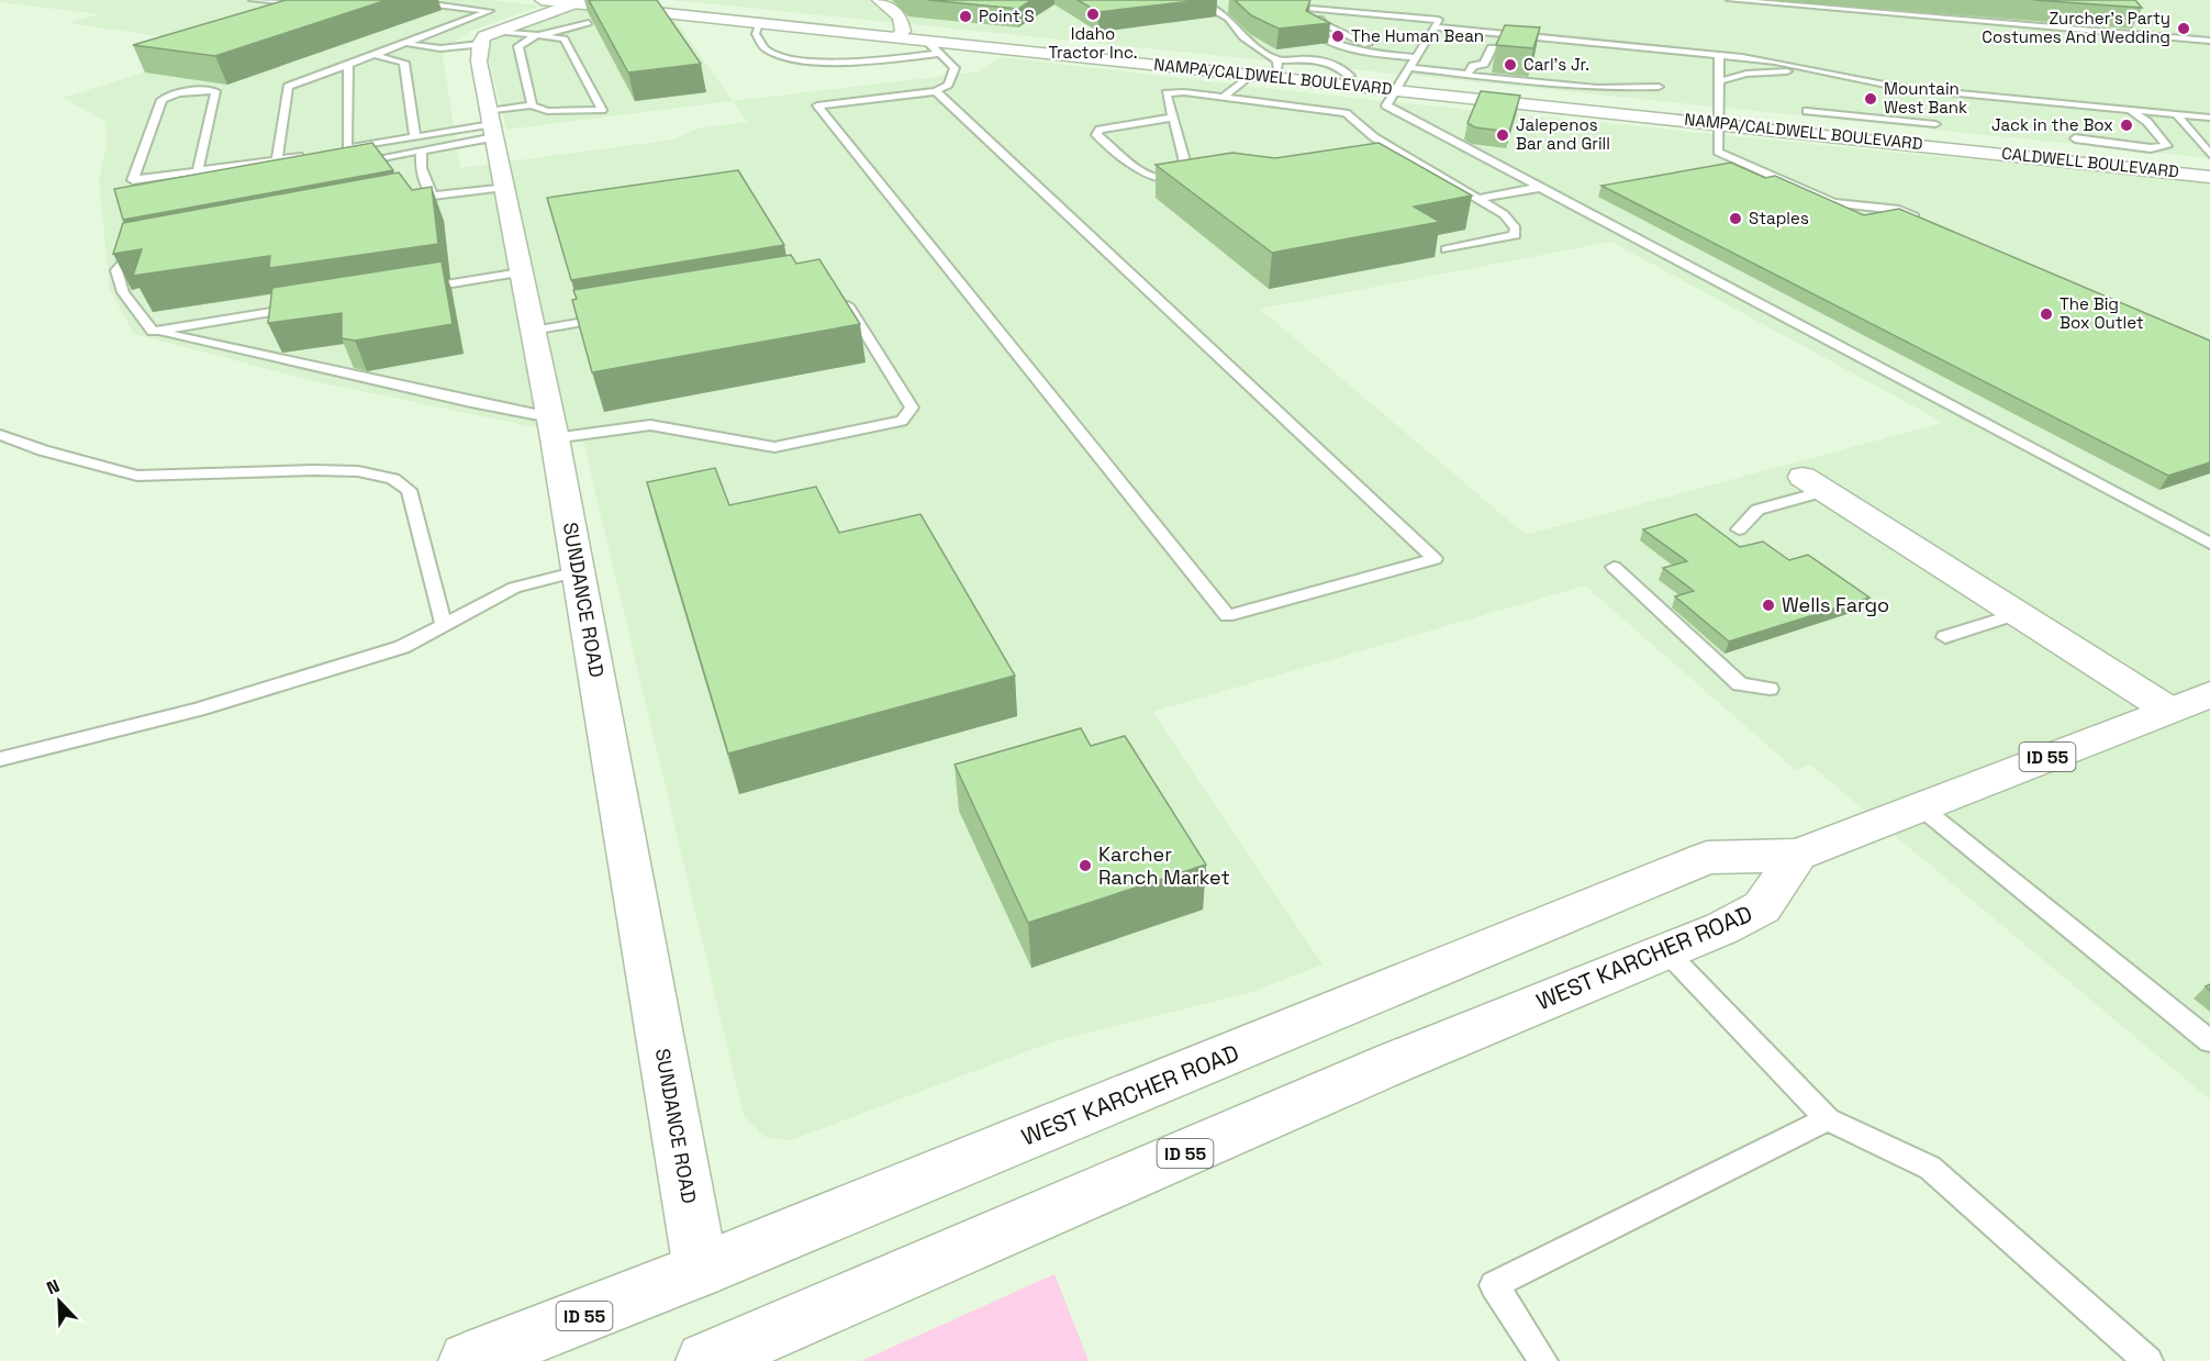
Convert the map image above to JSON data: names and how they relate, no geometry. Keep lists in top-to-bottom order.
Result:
{
  "streets": {
    "main road": [
      "NAMPA/CALDWELL BOULEVARD",
      "CALDWELL BOULEVARD",
      "SUNDANCE ROAD",
      "ID 55",
      "WEST KARCHER ROAD"
    ]
  },
  "crossings": [
    ["NAMPA/CALDWELL BOULEVARD", "CALDWELL BOULEVARD"],
    ["SUNDANCE ROAD", "WEST KARCHER ROAD"]
  ],
  "places": [
    "Idaho Tractor Inc.",
    "Point S",
    "Zurcher's Party Costumes And Wedding",
    "The Human Bean",
    "Carl's Jr.",
    "Mountain West Bank",
    "Jack in the Box",
    "Jalepenos Bar and Grill",
    "Staples",
    "The Big Box Outlet",
    "Wells Fargo",
    "Karcher Ranch Market"
  ],
  "north": "top left"
}
